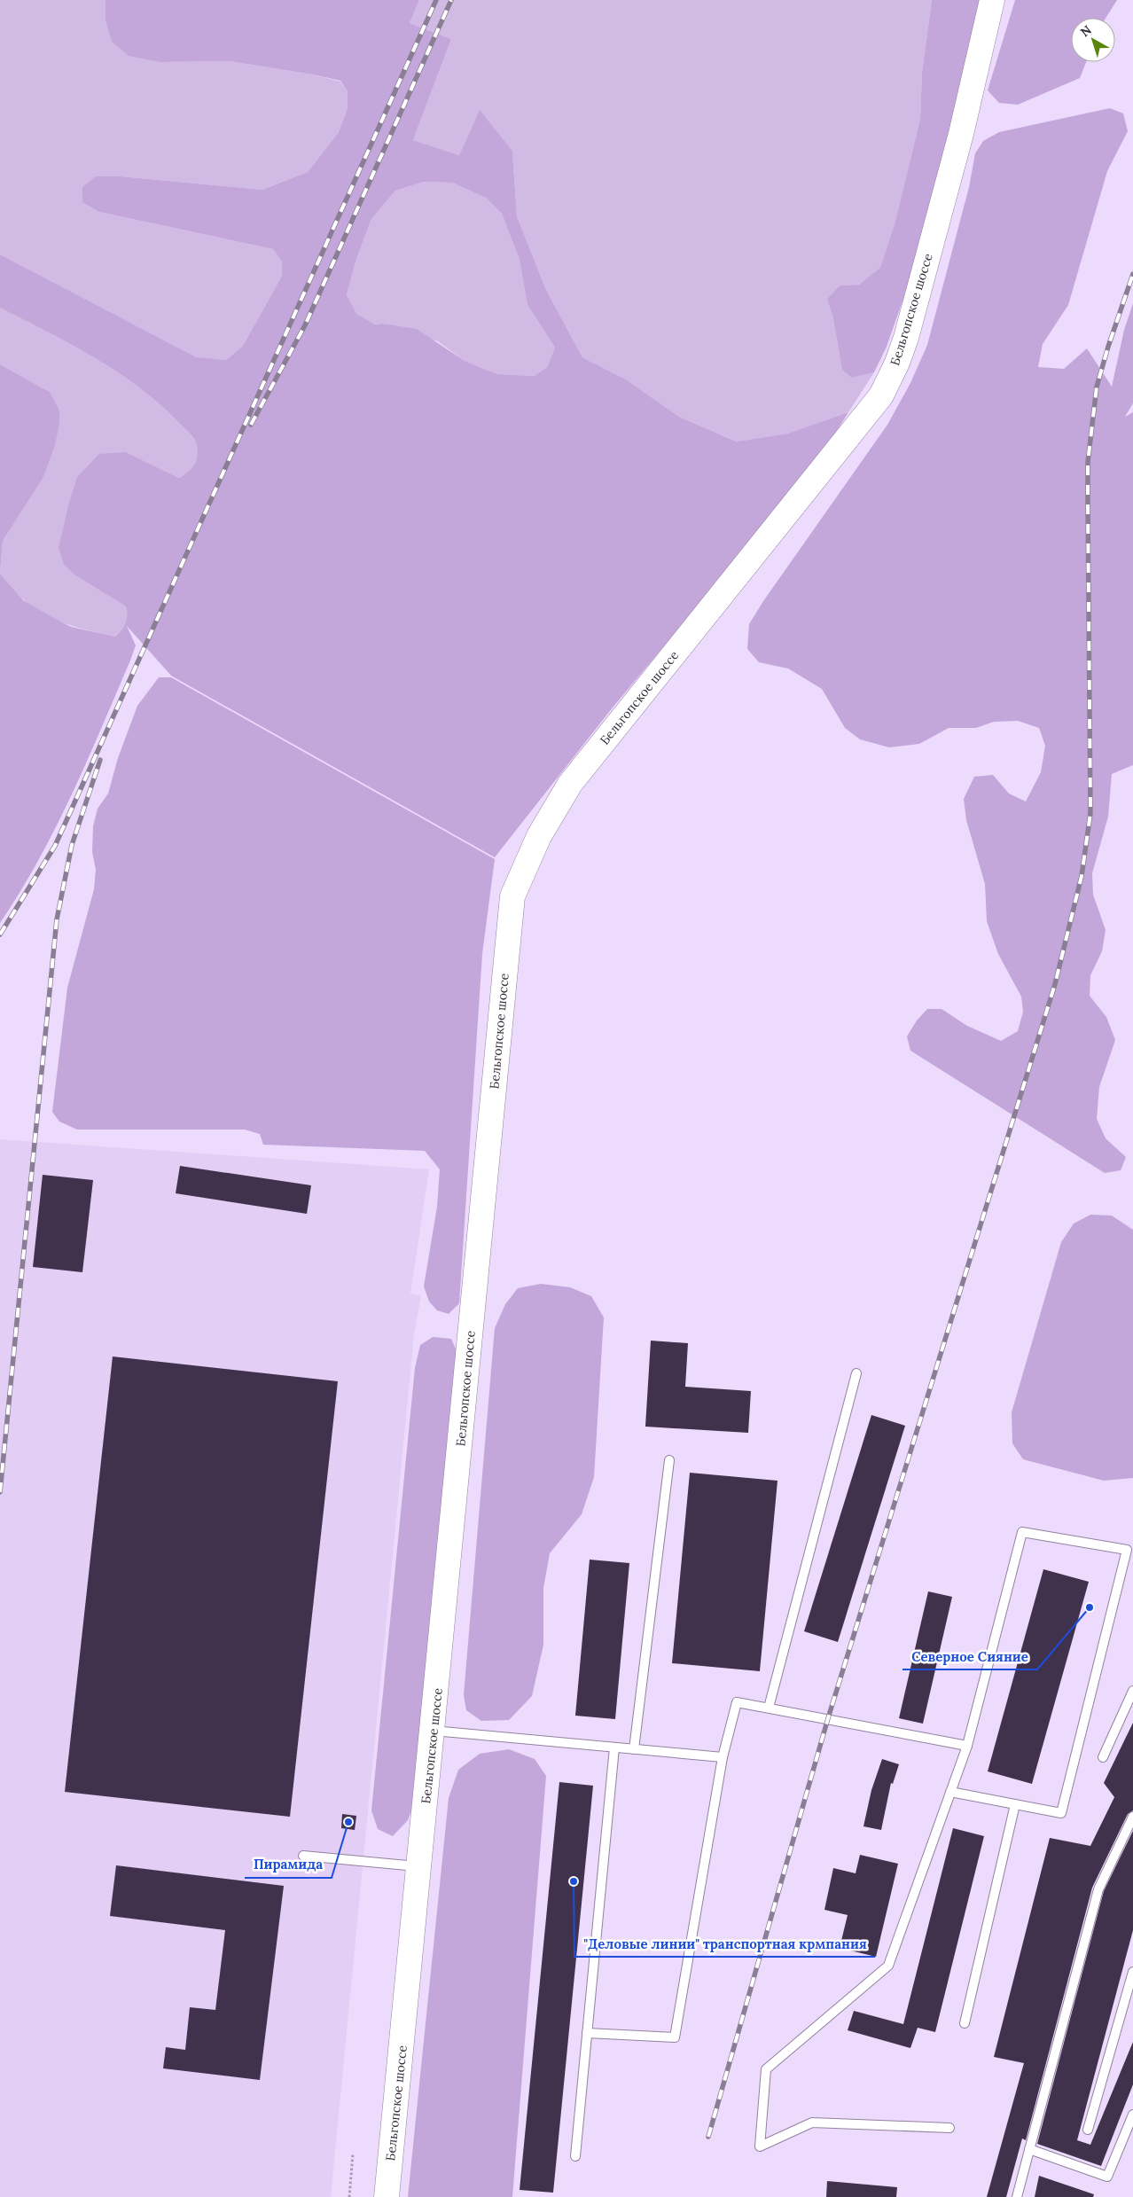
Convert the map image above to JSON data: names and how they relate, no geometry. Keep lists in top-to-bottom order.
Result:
{
  "streets": {
    "street": ["Бельгопское шоссе"]
  },
  "places": ["Северное Сияние", "Пирамида", "\"Деловые линии\" транспортная крмпания"],
  "north": "top left"
}
